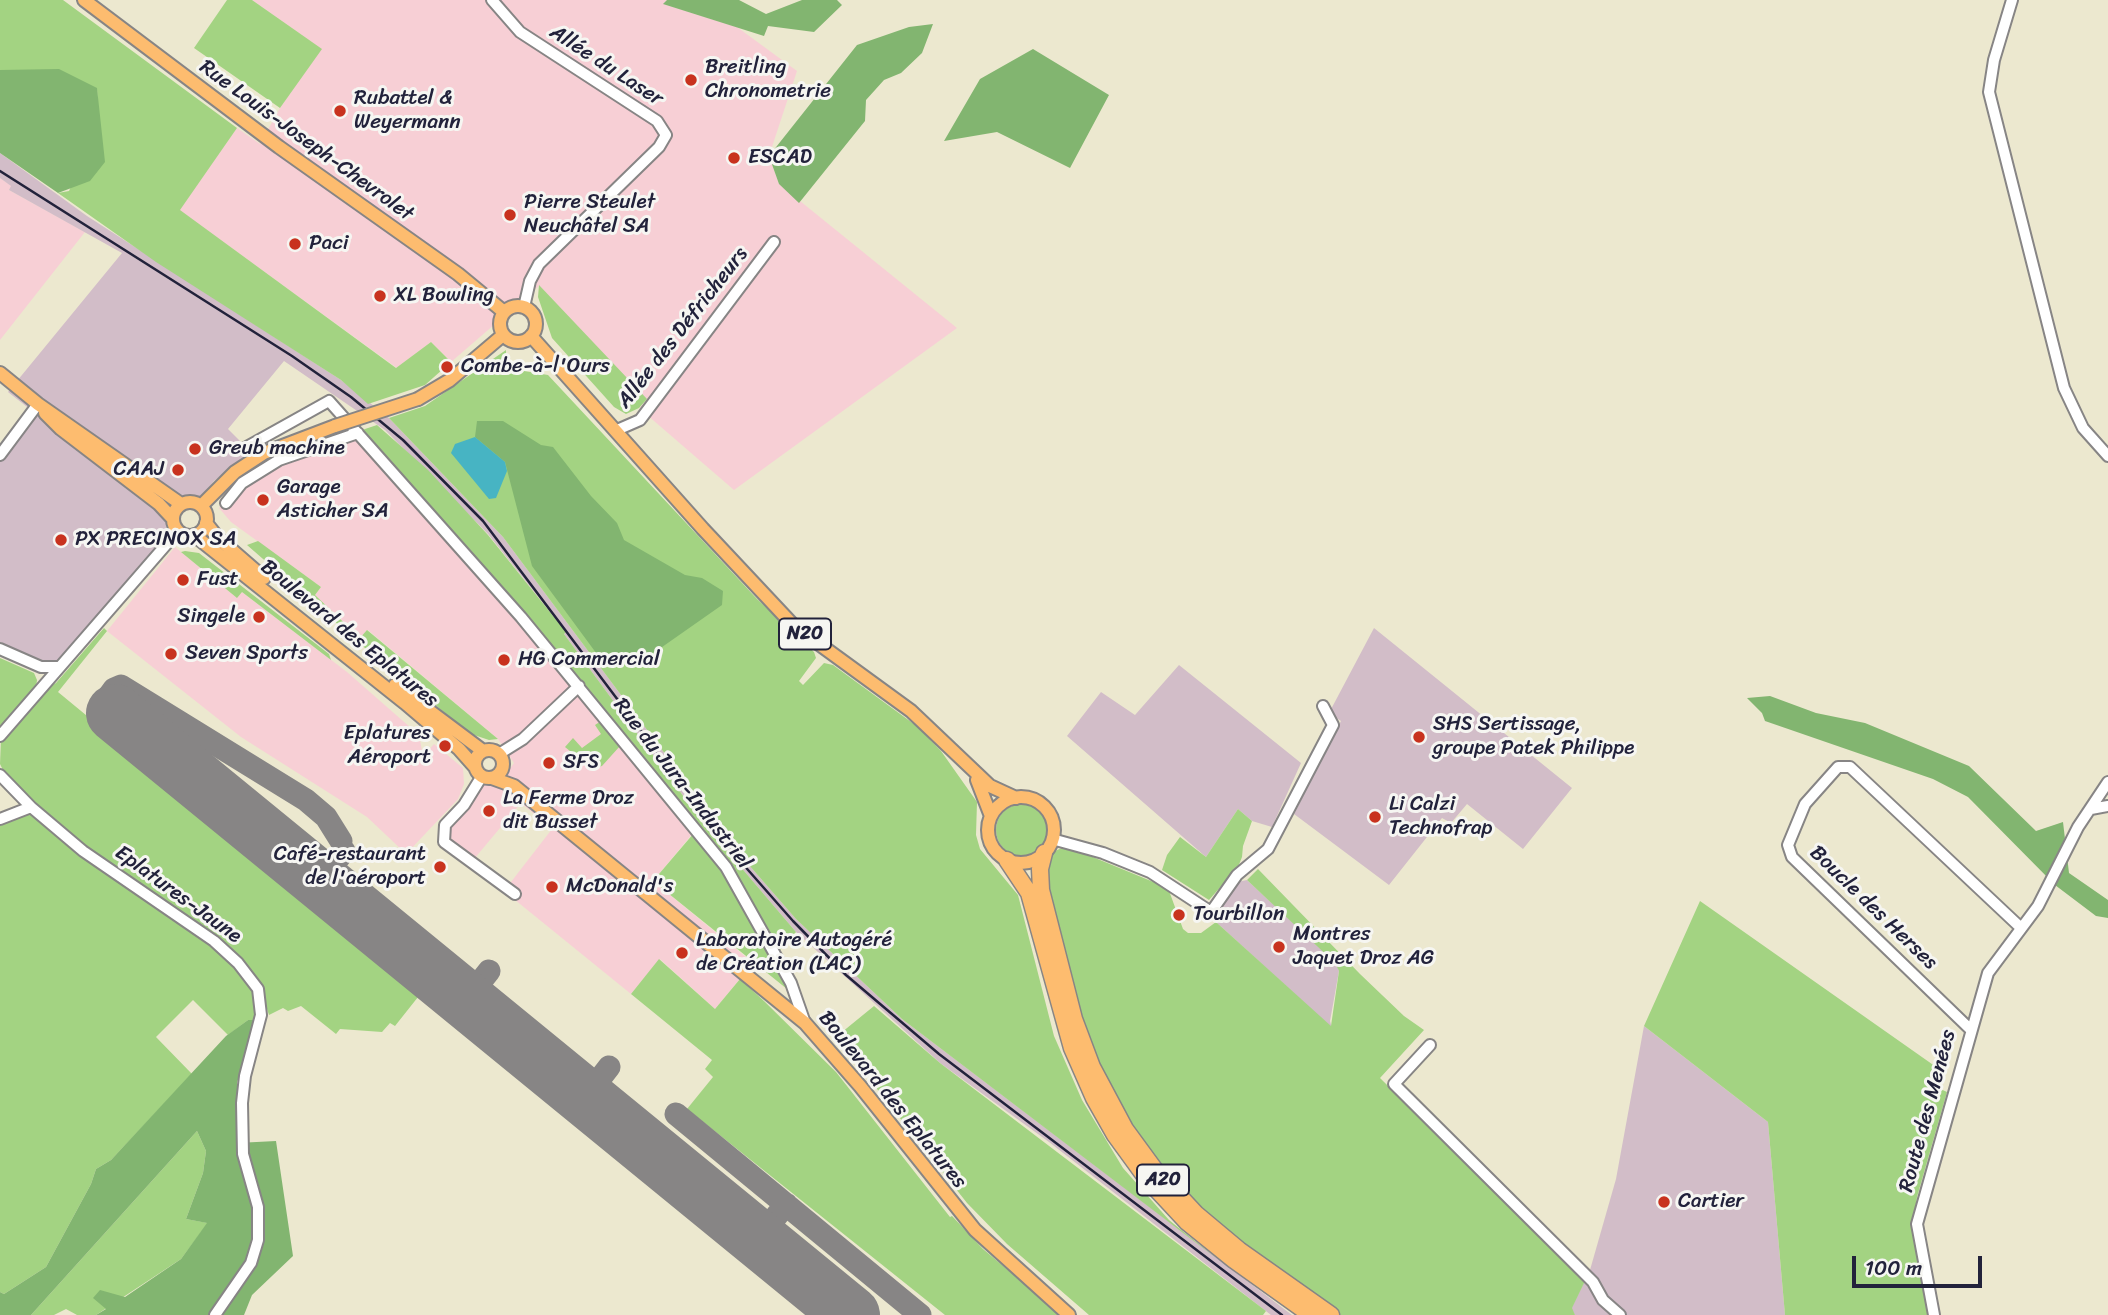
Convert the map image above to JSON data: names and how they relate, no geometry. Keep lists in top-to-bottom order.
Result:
{
  "streets": {
    "highway": ["A20"],
    "main road": ["Rue Louis-Joseph-Chevrolet", "Boulevard des Eplatures", "N20"],
    "street": [
      "Allée du Laser",
      "Allée des Défricheurs",
      "Rue du Jura-Industriel",
      "Eplatures-Jaune",
      "Boucle des Herses",
      "Route des Menées"
    ]
  },
  "crossings": [
    ["Allée du Laser", "Rue Louis-Joseph-Chevrolet"],
    ["Allée du Laser", "N20"],
    ["Rue Louis-Joseph-Chevrolet", "N20"],
    ["Allée des Défricheurs", "N20"],
    ["Boulevard des Eplatures", "Rue du Jura-Industriel"],
    ["N20", "A20"],
    ["Boucle des Herses", "Route des Menées"]
  ],
  "places": [
    "Breitling Chronometrie",
    "Rubattel & Weyermann",
    "ESCAD",
    "Pierre Steulet Neuchâtel SA",
    "Paci",
    "XL Bowling",
    "Combe-à-l'Ours",
    "Greub machine",
    "CAAJ",
    "Garage Asticher SA",
    "PX PRECINOX SA",
    "Fust",
    "Singele",
    "Seven Sports",
    "HG Commercial",
    "SHS Sertissage, groupe Patek Philippe",
    "Eplatures Aéroport",
    "SFS",
    "La Ferme Droz dit Busset",
    "Li Calzi Technofrap",
    "Café-restaurant de l'aéroport",
    "McDonald's",
    "Tourbillon",
    "Montres Jaquet Droz AG",
    "Laboratoire Autogéré de Création (LAC)",
    "Cartier"
  ],
  "scale_bar": "100 m"
}
